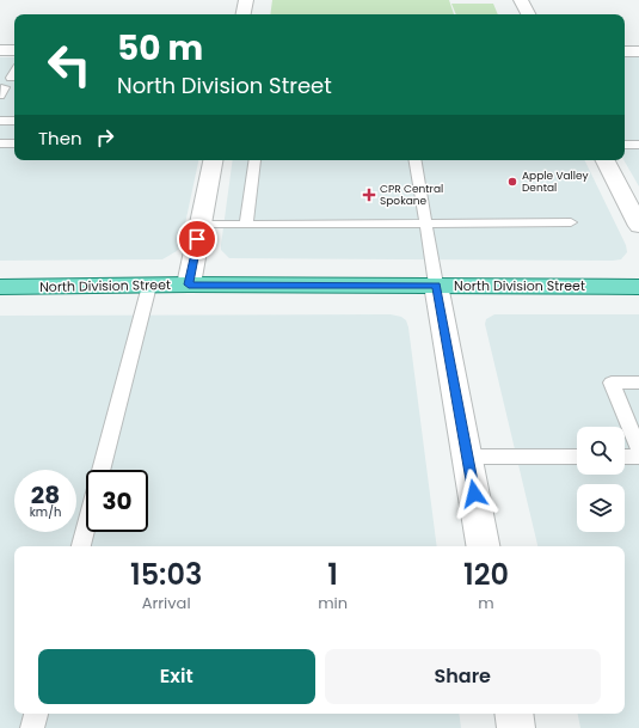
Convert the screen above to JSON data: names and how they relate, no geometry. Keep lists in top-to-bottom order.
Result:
{
  "streets": {
    "main road": ["North Division Street"]
  },
  "places": {
    "other": ["Apple Valley Dental"],
    "health": ["CPR Central Spokane"]
  },
  "page": {
    "turn": ["50 m", "North Division Street"],
    "then": "Then",
    "speed": "28 km/h",
    "limit": "30",
    "eta": [
      "15:03",
      "Arrival",
      "1",
      "min",
      "120",
      "m"
    ],
    "buttons": ["Exit", "Share"]
  }
}
